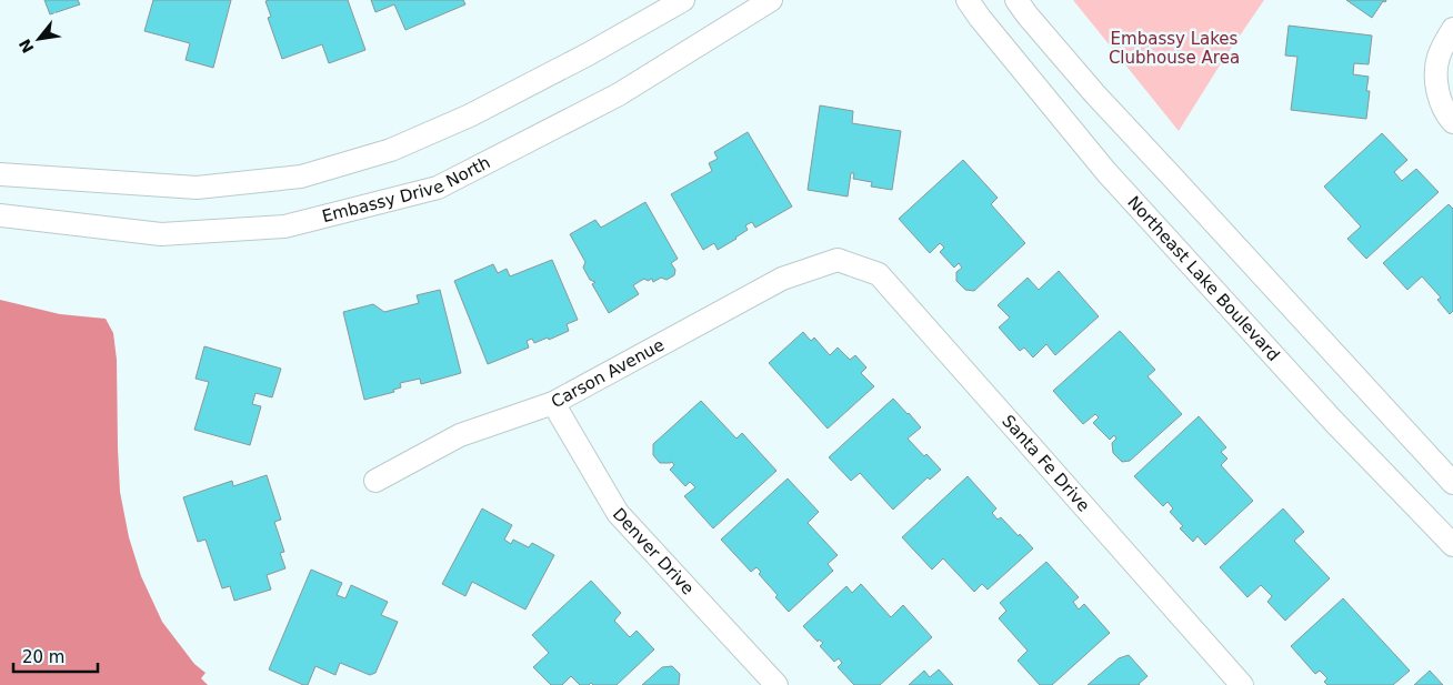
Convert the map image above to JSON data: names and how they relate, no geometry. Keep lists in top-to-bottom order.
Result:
{
  "streets": {
    "street": [
      "Embassy Drive North",
      "Northeast Lake Boulevard",
      "Carson Avenue",
      "Santa Fe Drive",
      "Denver Drive"
    ]
  },
  "crossings": [
    ["Carson Avenue", "Santa Fe Drive"],
    ["Carson Avenue", "Denver Drive"]
  ],
  "parks": ["Embassy Lakes Clubhouse Area"],
  "scale_bar": "20 m",
  "north": "bottom left"
}
